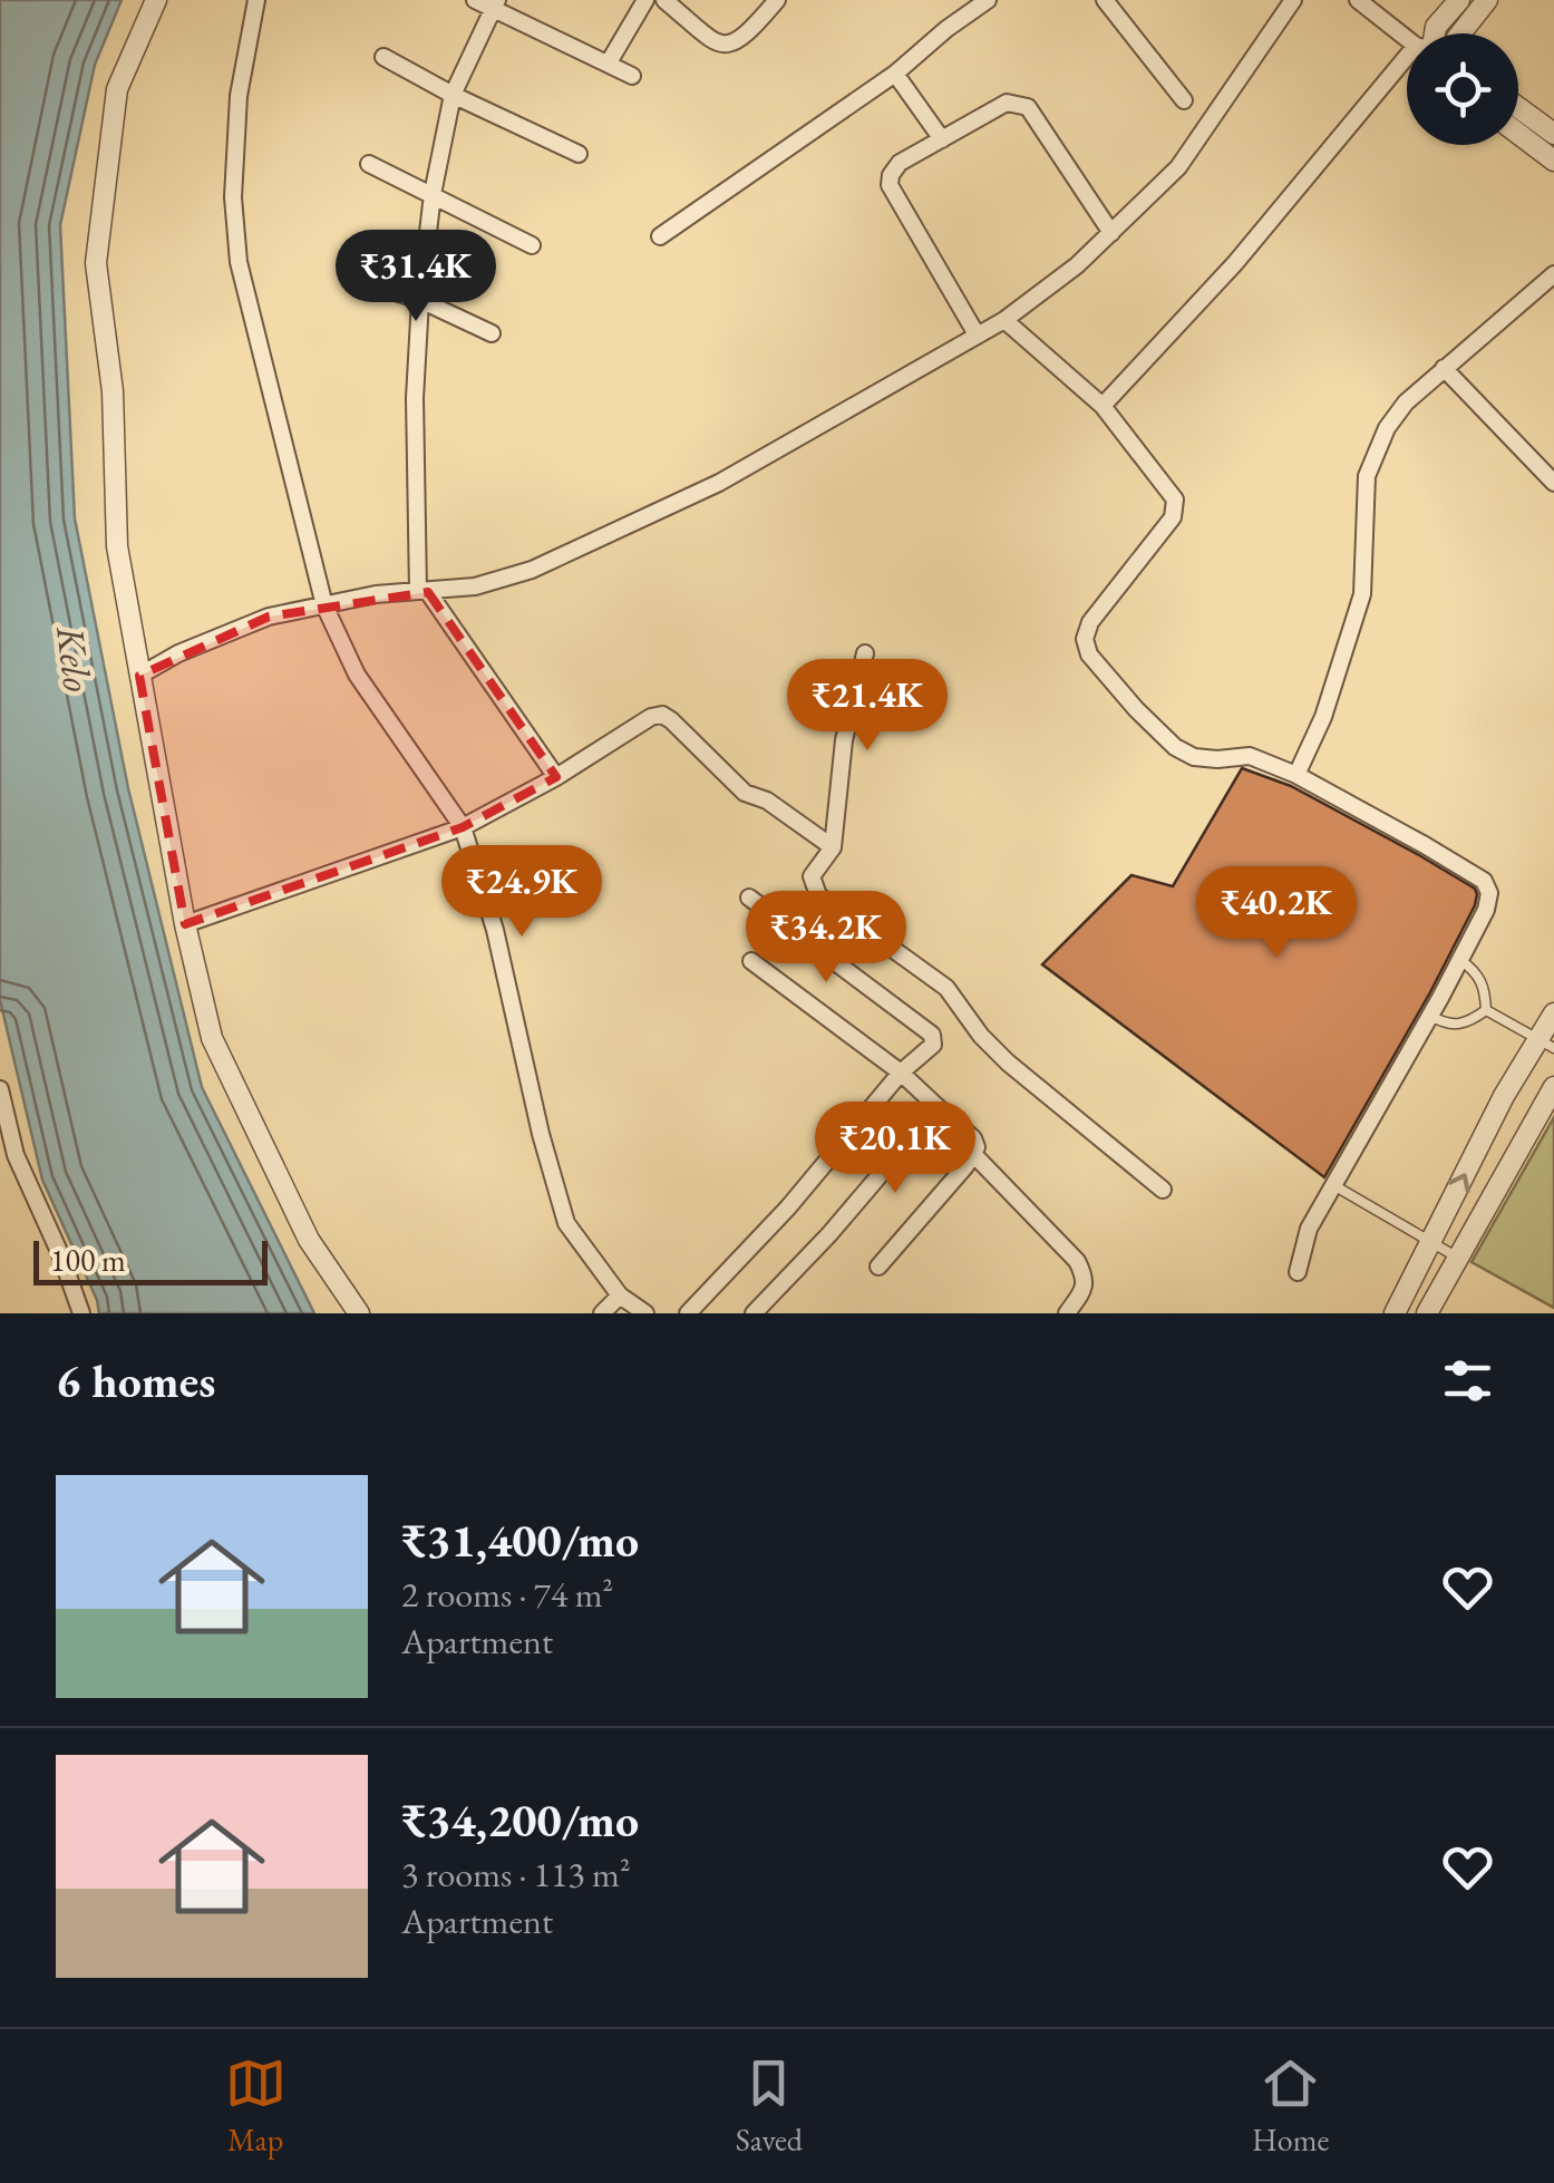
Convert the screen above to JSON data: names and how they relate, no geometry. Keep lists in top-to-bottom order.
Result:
{
  "water": ["Kelo"],
  "scale_bar": "100 m",
  "page": {
    "price": [
      "₹31.4K",
      "₹21.4K",
      "₹24.9K",
      "₹40.2K",
      "₹34.2K",
      "₹20.1K"
    ],
    "scale": "100 m",
    "heading": "6 homes",
    "list": [
      {
        "name": "₹31,400/mo",
        "note": "2 rooms · 74 m² · Apartment"
      },
      {
        "name": "₹34,200/mo",
        "note": "3 rooms · 113 m² · Apartment"
      }
    ],
    "tabs": ["Map", "Saved", "Home"]
  }
}
